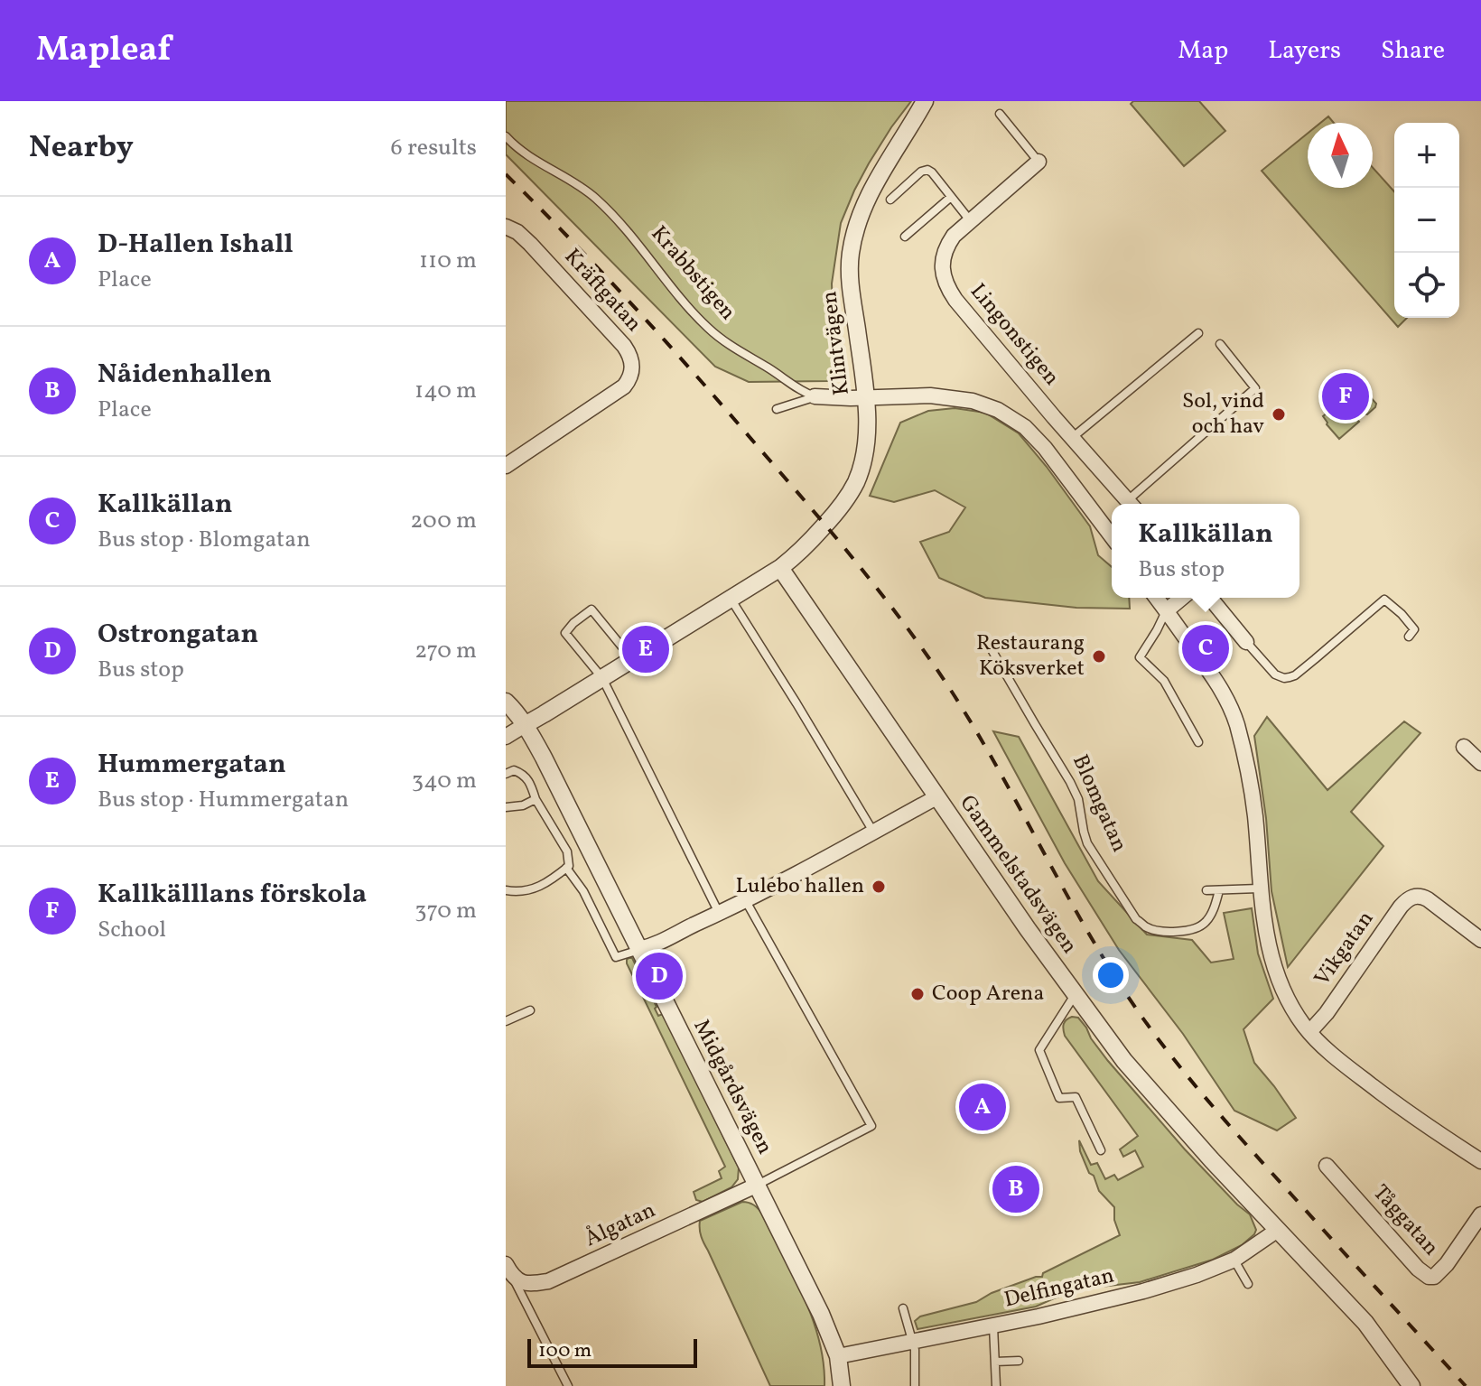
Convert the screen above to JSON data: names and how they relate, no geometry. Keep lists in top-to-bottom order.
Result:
{
  "streets": {
    "street": [
      "Krabbstigen",
      "Kräftgatan",
      "Lingonstigen",
      "Klintvägen",
      "Gammelstadsvägen",
      "Vikgatan",
      "Midgårdsvägen",
      "Tåggatan",
      "Ålgatan",
      "Delfingatan"
    ],
    "lane": ["Blomgatan"]
  },
  "crossings": [
    ["Krabbstigen", "Klintvägen"],
    ["Klintvägen", "Gammelstadsvägen"],
    ["Klintvägen", "Midgårdsvägen"],
    ["Gammelstadsvägen", "Delfingatan"],
    ["Midgårdsvägen", "Ålgatan"],
    ["Midgårdsvägen", "Delfingatan"]
  ],
  "places": [
    "Sol, vind och hav",
    "Restaurang Köksverket",
    "Lulebo hallen",
    "Coop Arena"
  ],
  "scale_bar": "100 m",
  "north": "top",
  "page": {
    "header": "Mapleaf",
    "nav": ["Map", "Layers", "Share"],
    "heading": ["Nearby", "6 results"],
    "map_buttons": ["+", "−"],
    "list": [
      {
        "mark": "A",
        "name": "D-Hallen Ishall",
        "note": "Place",
        "value": "110 m"
      },
      {
        "mark": "B",
        "name": "Nåidenhallen",
        "note": "Place",
        "value": "140 m"
      },
      {
        "mark": "C",
        "name": "Kallkällan",
        "note": "Bus stop · Blomgatan",
        "value": "200 m"
      },
      {
        "mark": "D",
        "name": "Ostrongatan",
        "note": "Bus stop",
        "value": "270 m"
      },
      {
        "mark": "E",
        "name": "Hummergatan",
        "note": "Bus stop · Hummergatan",
        "value": "340 m"
      },
      {
        "mark": "F",
        "name": "Kallkälllans förskola",
        "note": "School",
        "value": "370 m"
      }
    ],
    "pins": [
      "F",
      "C",
      "E",
      "D",
      "A",
      "B"
    ],
    "popup": ["Kallkällan", "Bus stop"],
    "scale": "100 m"
  }
}
